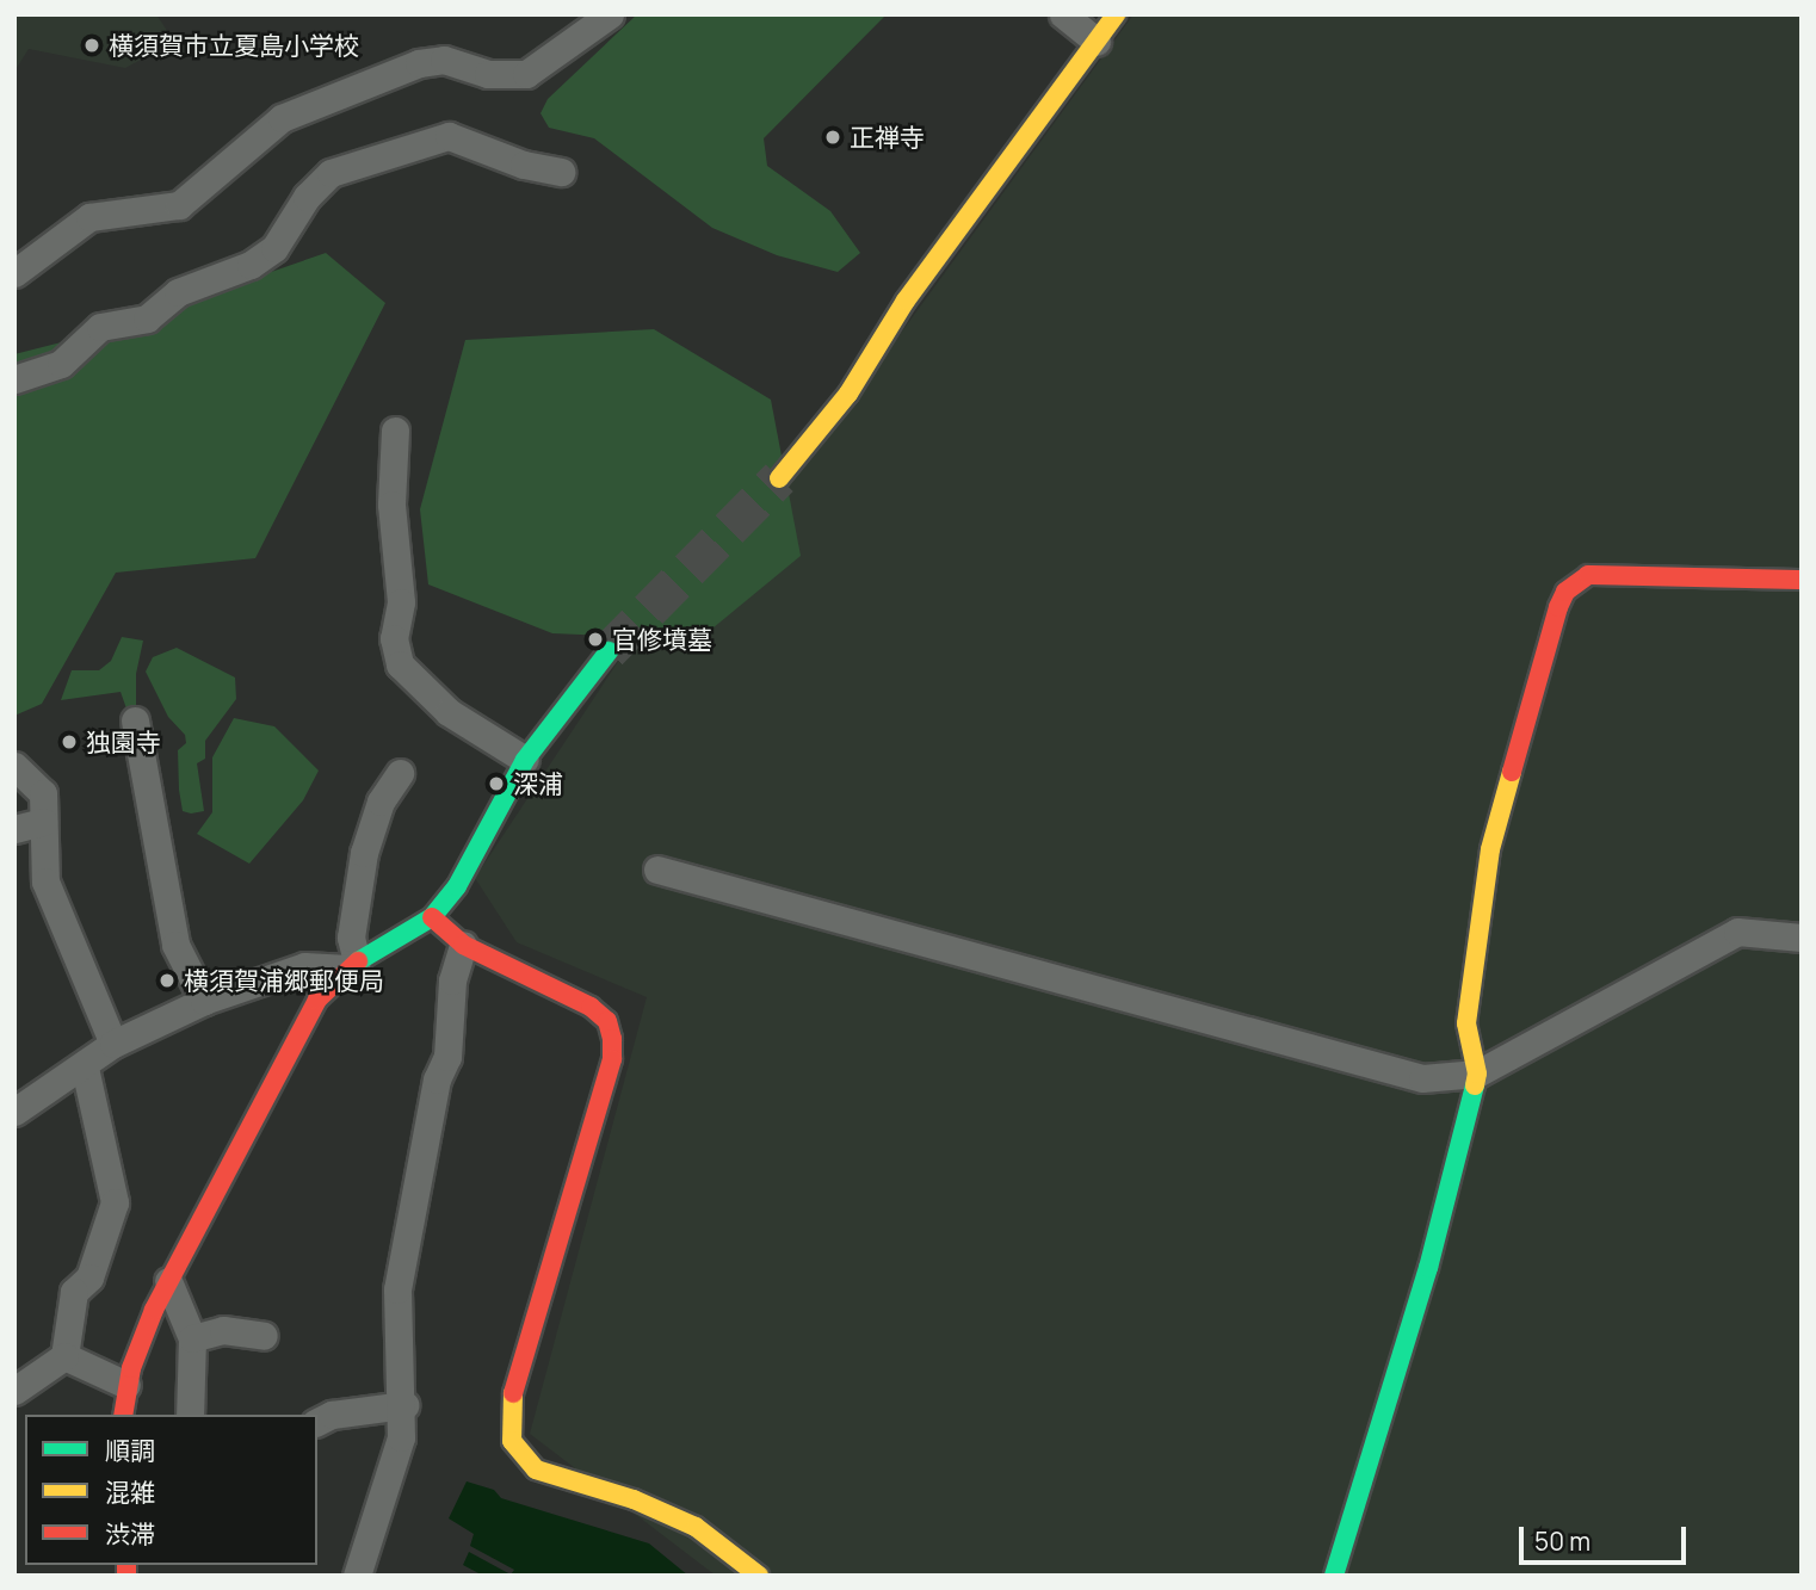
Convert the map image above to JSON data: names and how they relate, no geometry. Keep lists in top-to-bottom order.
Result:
{
  "places": [
    "横須賀市立夏島小学校",
    "正禅寺",
    "官修墳墓",
    "独園寺",
    "深浦",
    "横須賀浦郷郵便局"
  ],
  "legend": ["順調", "混雑", "渋滞"],
  "scale_bar": "50 m"
}
